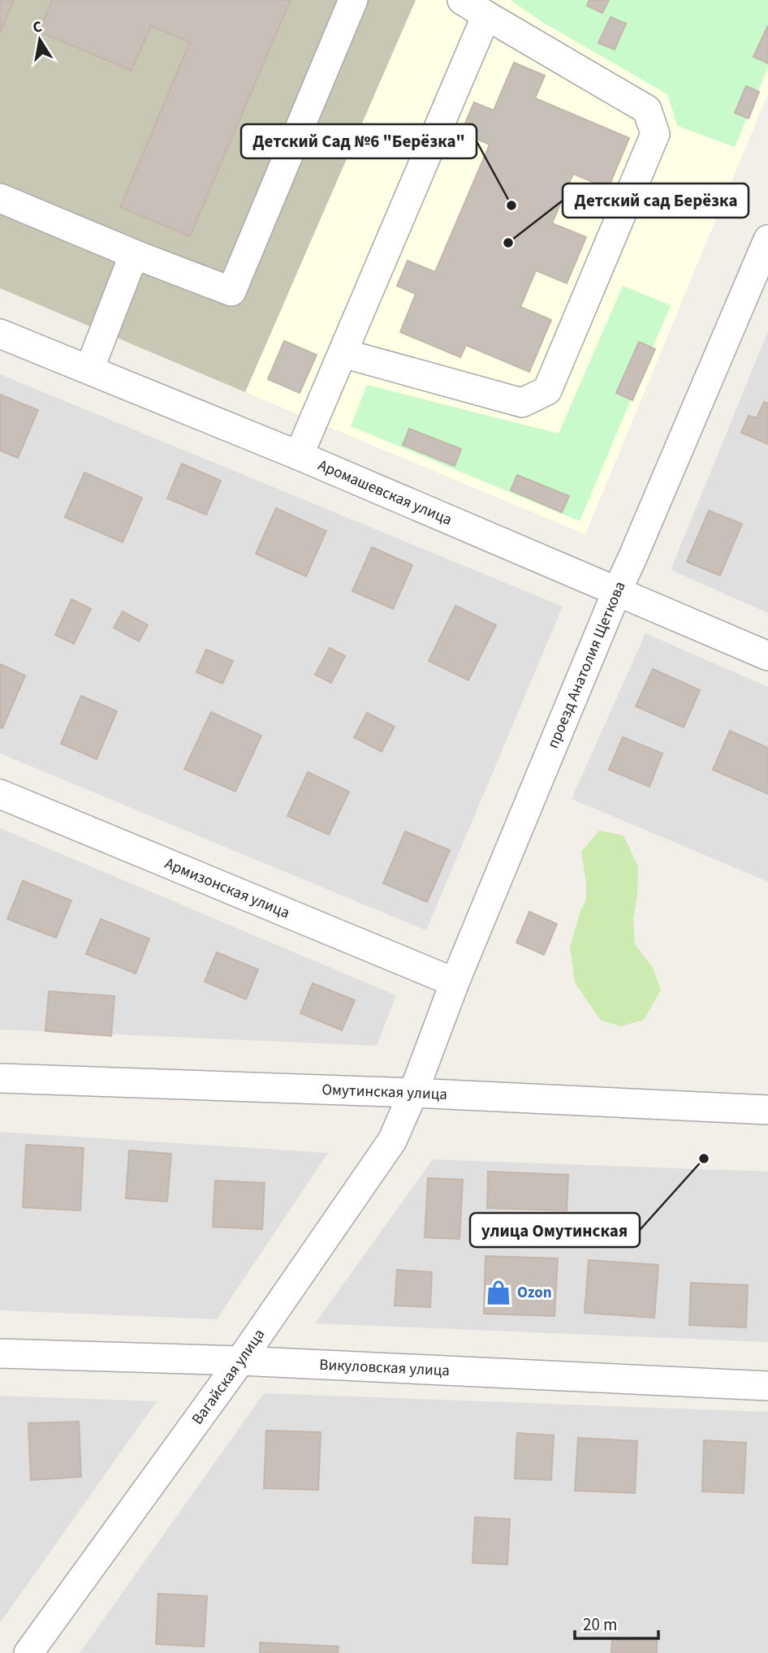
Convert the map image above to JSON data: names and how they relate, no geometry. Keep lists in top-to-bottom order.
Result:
{
  "streets": {
    "street": [
      "Аромашевская улица",
      "проезд Анатолия Щеткова",
      "Армизонская улица",
      "Омутинская улица",
      "Викуловская улица",
      "Вагайская улица"
    ]
  },
  "crossings": [
    ["Аромашевская улица", "проезд Анатолия Щеткова"],
    ["проезд Анатолия Щеткова", "Армизонская улица"],
    ["проезд Анатолия Щеткова", "Омутинская улица"],
    ["проезд Анатолия Щеткова", "Вагайская улица"],
    ["Омутинская улица", "Вагайская улица"],
    ["Викуловская улица", "Вагайская улица"]
  ],
  "places": {
    "other": ["Детский Сад №6 \"Берёзка\"", "Детский сад Берёзка", "улица Омутинская"],
    "shop": ["Ozon"]
  },
  "scale_bar": "20 m",
  "north": "top"
}
